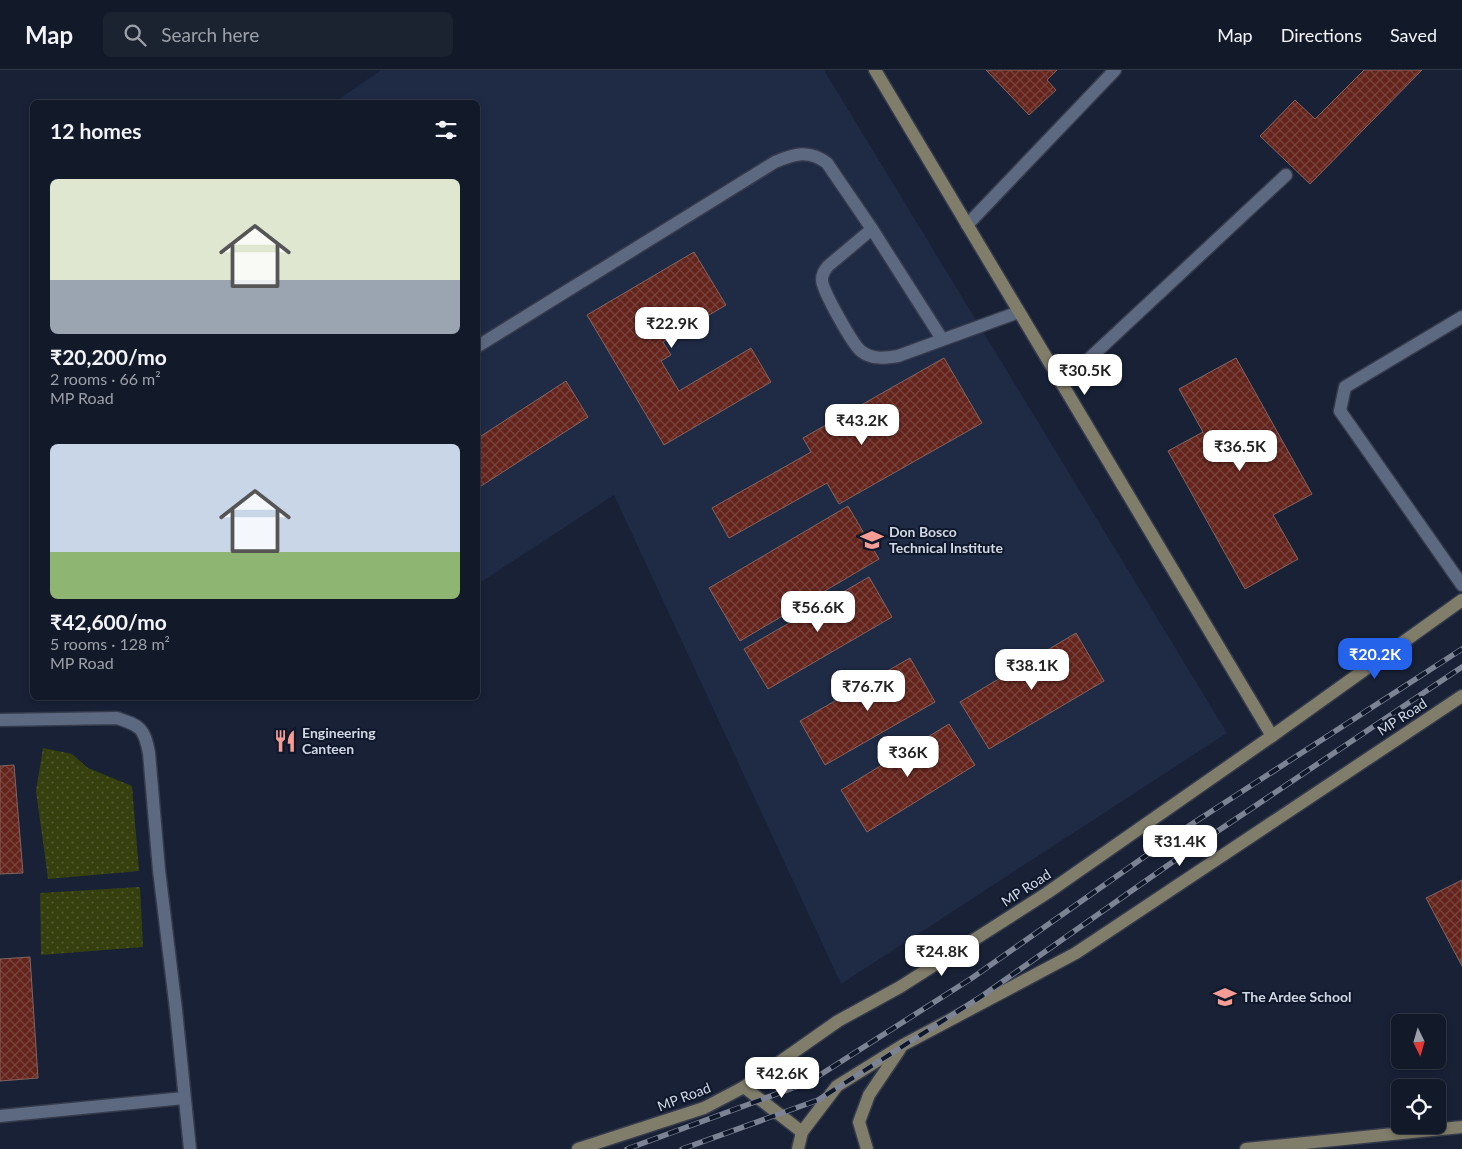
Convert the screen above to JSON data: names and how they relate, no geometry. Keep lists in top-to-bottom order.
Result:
{
  "streets": {
    "main road": ["MP Road"]
  },
  "places": {
    "school or university": ["Don Bosco Technical Institute", "The Ardee School"],
    "restaurant": ["Engineering Canteen"]
  },
  "north": "bottom",
  "page": {
    "header": "Map",
    "search": "Search here",
    "nav": ["Map", "Directions", "Saved"],
    "heading": "12 homes",
    "list": [
      {
        "name": "₹20,200/mo",
        "note": "2 rooms · 66 m² · MP Road"
      },
      {
        "name": "₹42,600/mo",
        "note": "5 rooms · 128 m² · MP Road"
      }
    ],
    "price": [
      "₹22.9K",
      "₹30.5K",
      "₹43.2K",
      "₹36.5K",
      "₹56.6K",
      "₹20.2K",
      "₹38.1K",
      "₹76.7K",
      "₹36K",
      "₹31.4K",
      "₹24.8K",
      "₹42.6K"
    ]
  }
}
